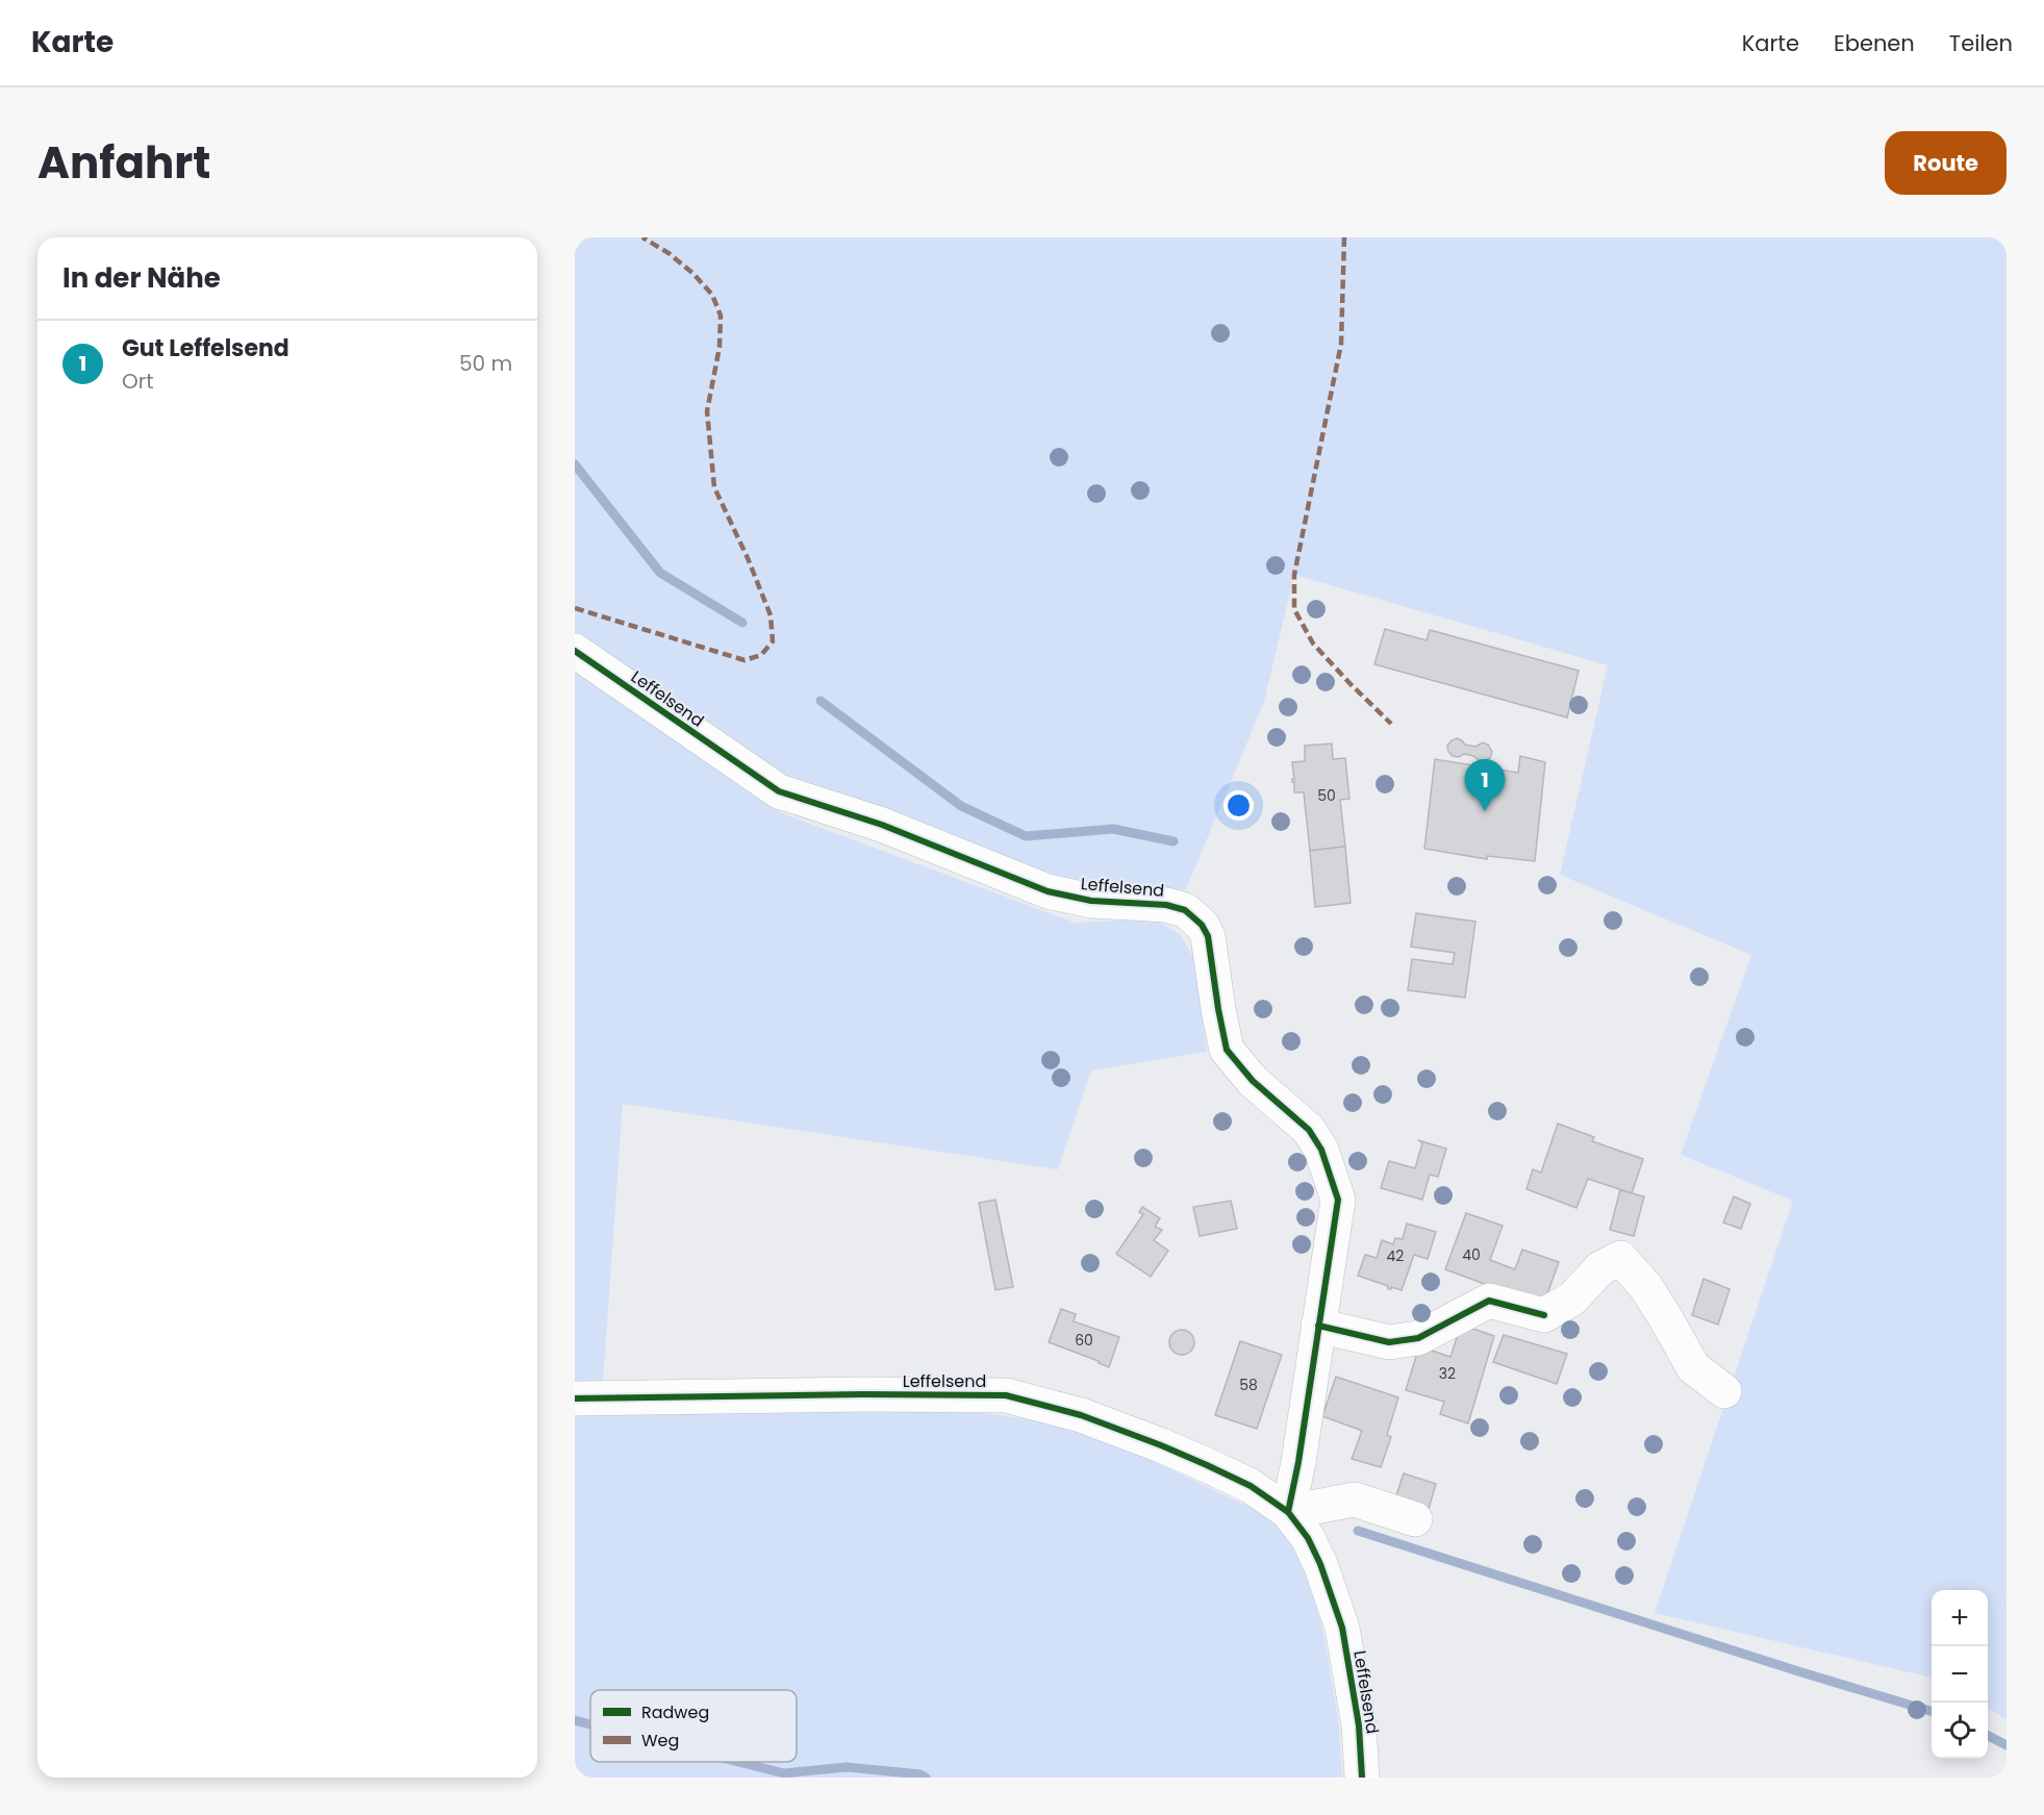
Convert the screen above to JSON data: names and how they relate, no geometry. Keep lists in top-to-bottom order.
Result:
{
  "streets": {
    "street": ["Leffelsend"]
  },
  "house_numbers": [
    "50",
    "40",
    "42",
    "60",
    "32",
    "58"
  ],
  "legend": ["Radweg", "Weg"],
  "page": {
    "header": "Karte",
    "nav": ["Karte", "Ebenen", "Teilen"],
    "title": "Anfahrt",
    "buttons": "Route",
    "heading": "In der Nähe",
    "list": [
      {
        "mark": "1",
        "name": "Gut Leffelsend",
        "note": "Ort",
        "value": "50 m"
      }
    ],
    "pins": "1",
    "map_buttons": ["+", "−"]
  }
}
